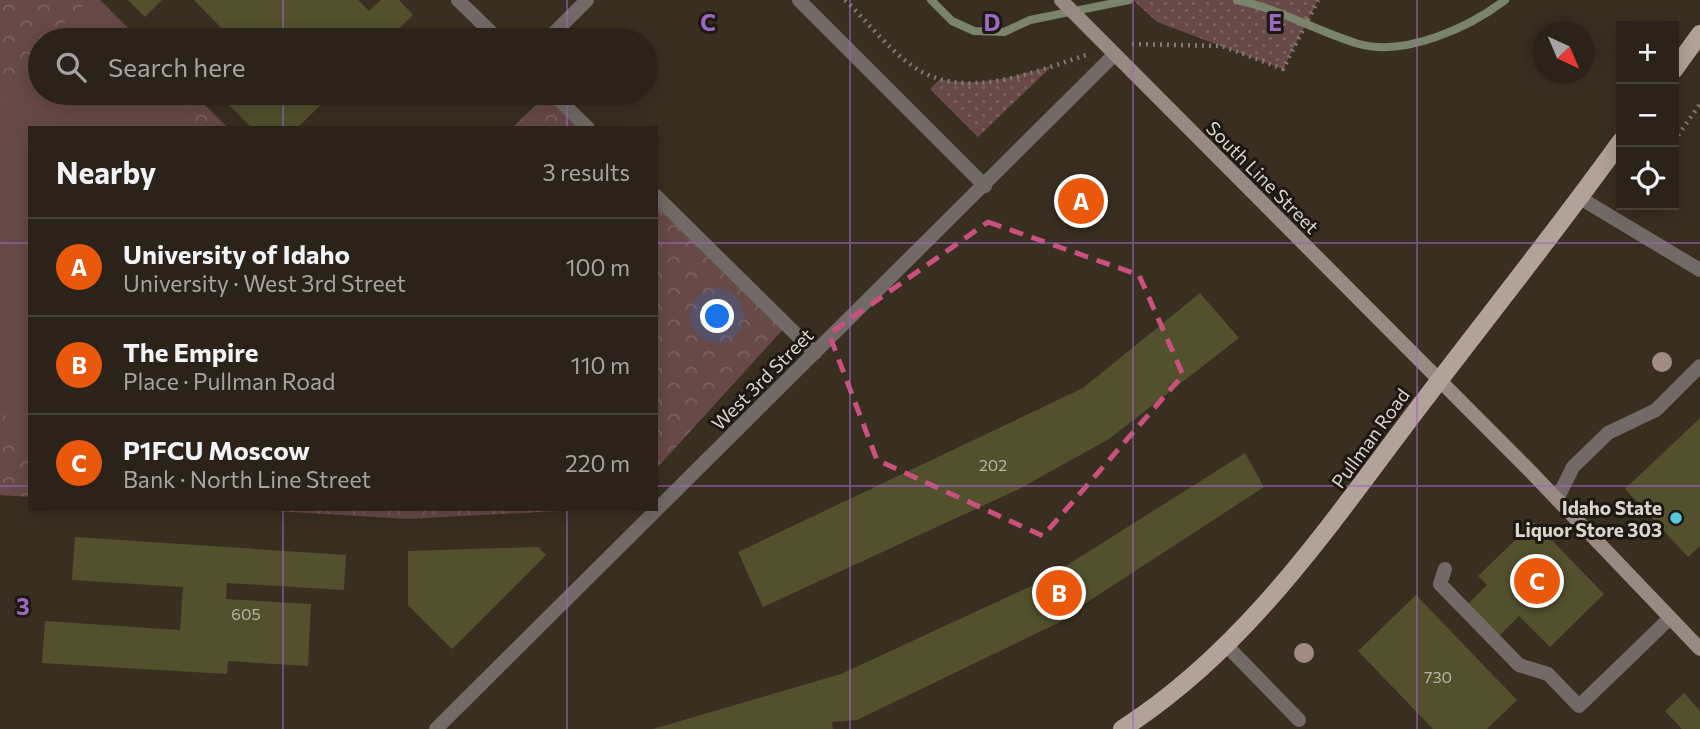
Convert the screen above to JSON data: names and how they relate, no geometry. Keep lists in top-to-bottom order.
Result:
{
  "streets": {
    "main road": ["Pullman Road"],
    "street": ["South Line Street", "West 3rd Street"]
  },
  "crossings": [
    ["South Line Street", "West 3rd Street"],
    ["South Line Street", "Pullman Road"]
  ],
  "places": ["Idaho State Liquor Store 303"],
  "house_numbers": ["202", "605", "730"],
  "north": "bottom right",
  "page": {
    "map_buttons": ["+", "−"],
    "search": "Search here",
    "heading": ["Nearby", "3 results"],
    "pins": ["A", "C", "B"],
    "list": [
      {
        "mark": "A",
        "name": "University of Idaho",
        "note": "University · West 3rd Street",
        "value": "100 m"
      },
      {
        "mark": "B",
        "name": "The Empire",
        "note": "Place · Pullman Road",
        "value": "110 m"
      },
      {
        "mark": "C",
        "name": "P1FCU Moscow",
        "note": "Bank · North Line Street",
        "value": "220 m"
      }
    ]
  },
  "grid": {
    "columns": ["C", "D", "E"],
    "rows": ["3"]
  }
}
